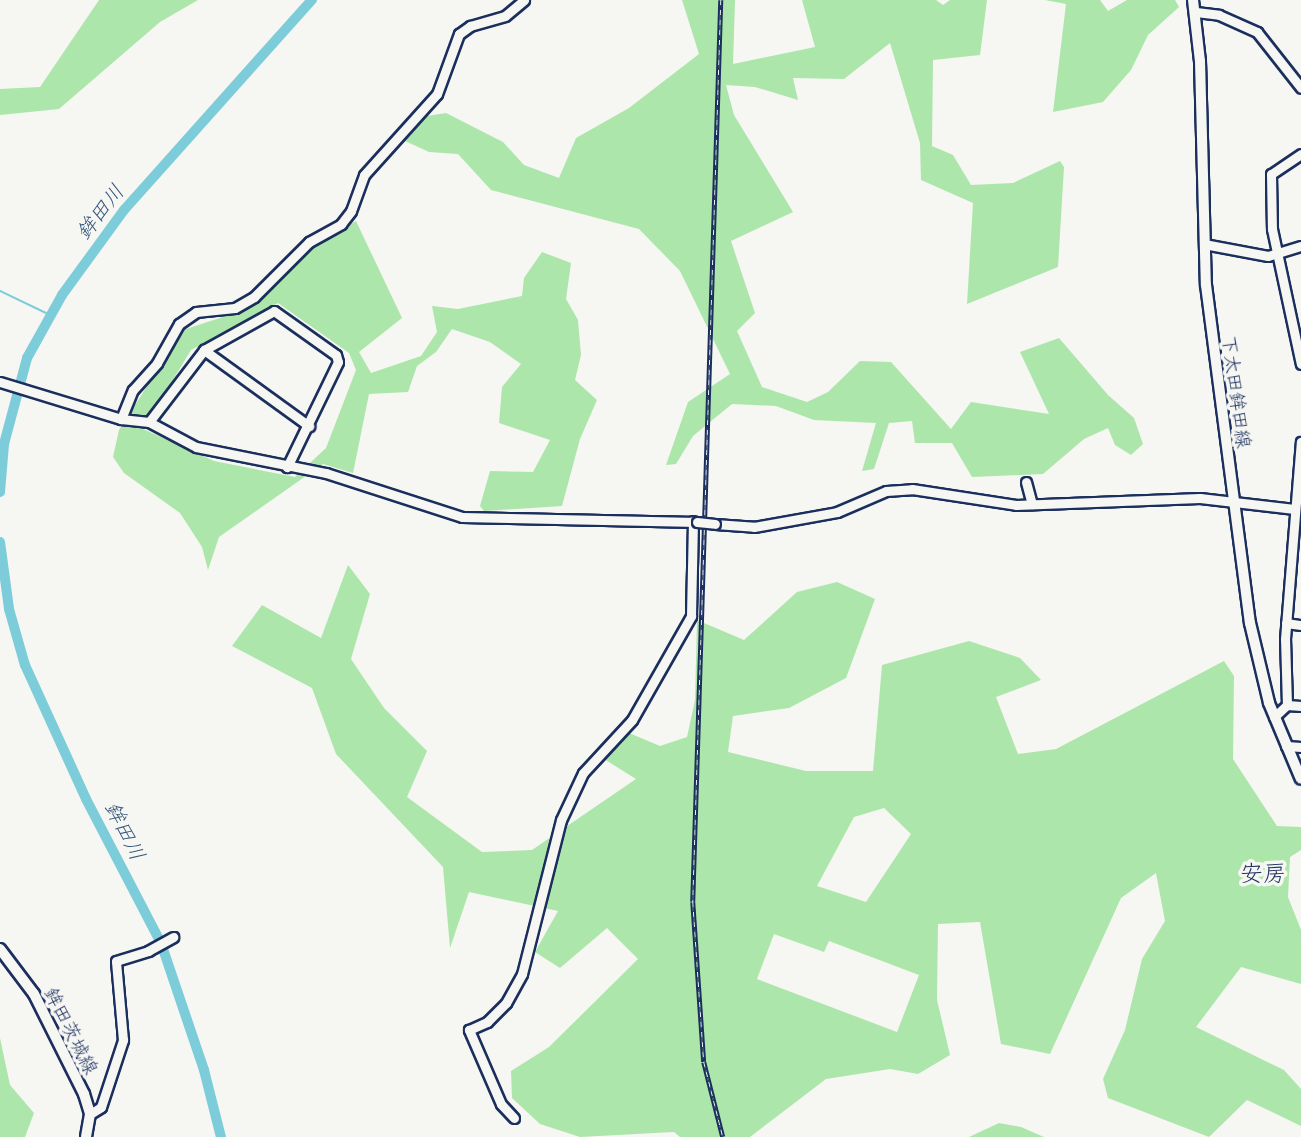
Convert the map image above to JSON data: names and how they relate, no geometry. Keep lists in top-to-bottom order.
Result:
{
  "streets": {
    "main road": ["下太田鉾田線", "鉾田茨城線"]
  },
  "districts": ["安房"],
  "water": ["鉾田川"]
}
